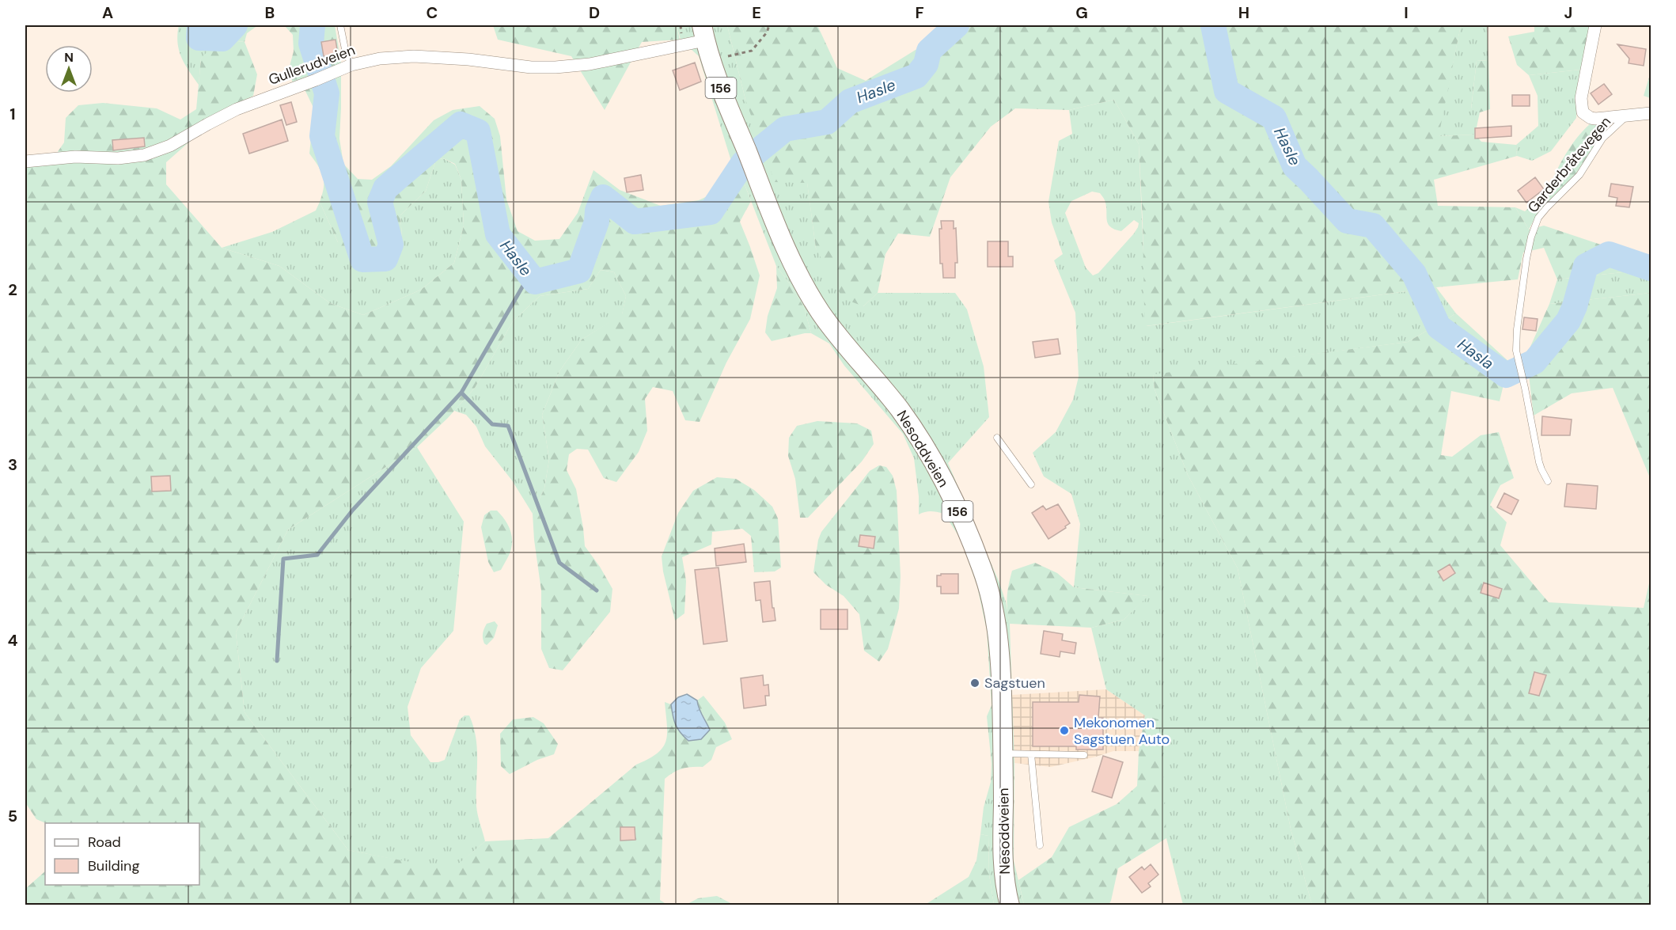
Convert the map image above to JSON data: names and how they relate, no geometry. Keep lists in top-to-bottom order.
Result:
{
  "streets": {
    "main road": ["156", "Nesoddveien"],
    "street": ["Gullerudveien"],
    "lane": ["Garderbråtevegen"]
  },
  "crossings": [
    ["Gullerudveien", "Nesoddveien"]
  ],
  "water": ["Hasle", "Hasla"],
  "places": ["Sagstuen", "Mekonomen Sagstuen Auto"],
  "legend": ["Road", "Building"],
  "north": "top",
  "grid": {
    "columns": [
      "A",
      "B",
      "C",
      "D",
      "E",
      "F",
      "G",
      "H",
      "I",
      "J"
    ],
    "rows": [
      "1",
      "2",
      "3",
      "4",
      "5"
    ]
  }
}
